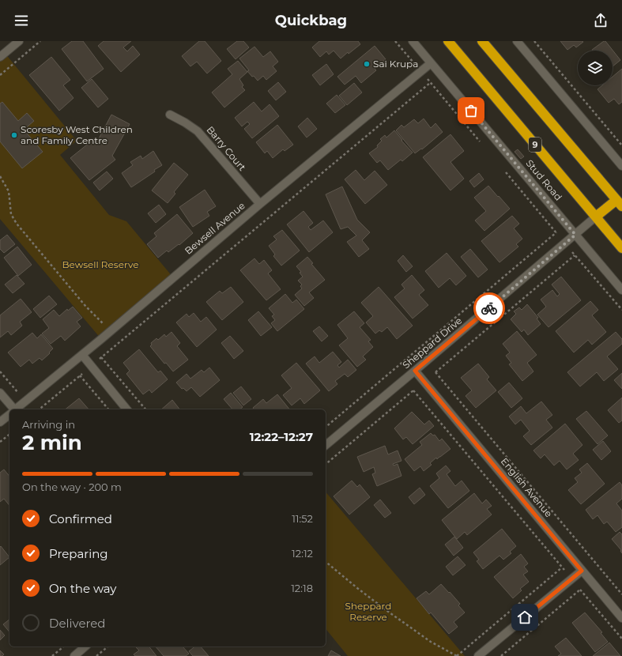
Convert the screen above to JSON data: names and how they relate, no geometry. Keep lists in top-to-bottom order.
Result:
{
  "streets": {
    "highway": ["9", "Stud Road"],
    "street": [
      "Barry Court",
      "Bewsell Avenue",
      "Sheppard Drive",
      "English Avenue"
    ]
  },
  "crossings": [
    ["Barry Court", "Bewsell Avenue"],
    ["Stud Road", "Bewsell Avenue"],
    ["Stud Road", "Sheppard Drive"],
    ["Sheppard Drive", "English Avenue"]
  ],
  "parks": ["Bewsell Reserve", "Sheppard Reserve"],
  "places": ["Sai Krupa", "Scoresby West Children and Family Centre"],
  "page": {
    "header": "Quickbag",
    "heading": ["2 min", "Arriving in", "12:22–12:27"],
    "bar": "On the way · 200 m",
    "list": [
      ["Confirmed", "11:52"],
      ["Preparing", "12:12"],
      ["On the way", "12:18"],
      "Delivered"
    ]
  }
}
